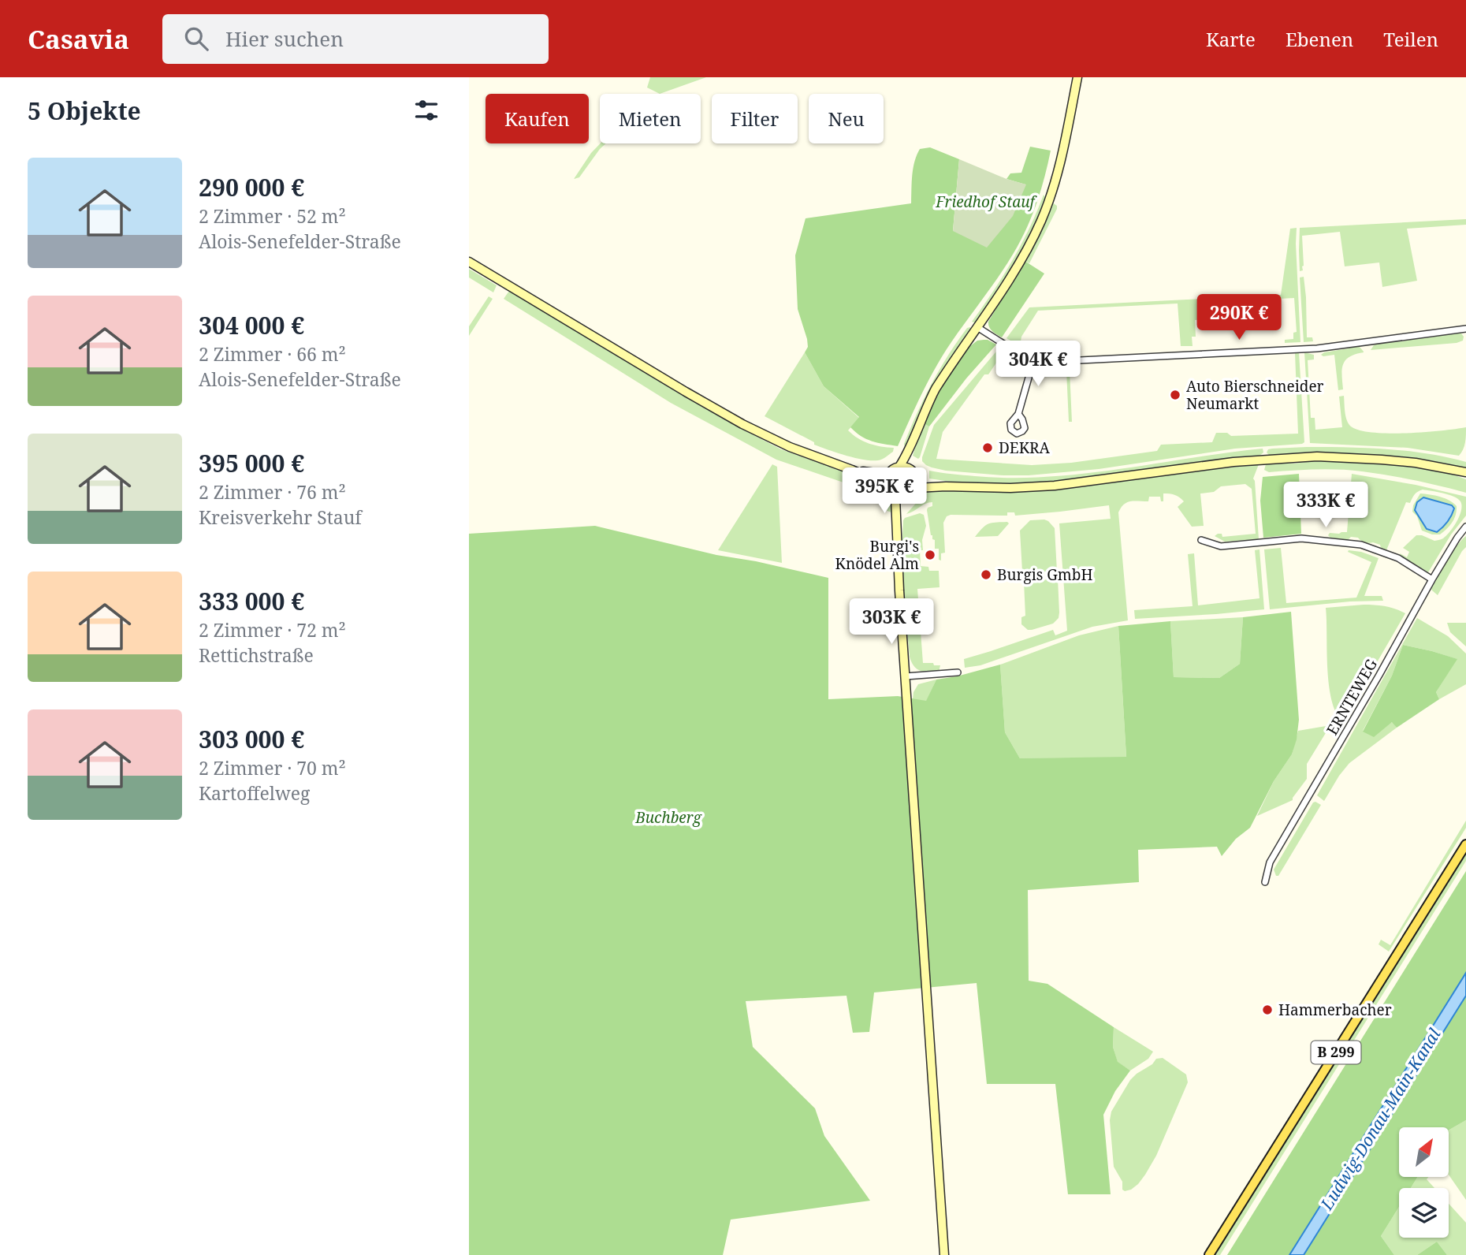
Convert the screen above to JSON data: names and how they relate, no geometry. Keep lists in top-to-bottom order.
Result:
{
  "streets": {
    "main road": ["B 299"],
    "street": ["ERNTEWEG"]
  },
  "water": ["Ludwig-Donau-Main-Kanal"],
  "parks": ["Friedhof Stauf", "Buchberg"],
  "places": [
    "Auto Bierschneider Neumarkt",
    "DEKRA",
    "Burgi's Knödel Alm",
    "Burgis GmbH",
    "Hammerbacher"
  ],
  "north": "top right",
  "page": {
    "header": "Casavia",
    "search": "Hier suchen",
    "nav": ["Karte", "Ebenen", "Teilen"],
    "heading": "5 Objekte",
    "chip": [
      "Kaufen",
      "Mieten",
      "Filter",
      "Neu"
    ],
    "list": [
      {
        "name": "290 000 €",
        "note": "2 Zimmer · 52 m² · Alois-Senefelder-Straße"
      },
      {
        "name": "304 000 €",
        "note": "2 Zimmer · 66 m² · Alois-Senefelder-Straße"
      },
      {
        "name": "395 000 €",
        "note": "2 Zimmer · 76 m² · Kreisverkehr Stauf"
      },
      {
        "name": "333 000 €",
        "note": "2 Zimmer · 72 m² · Rettichstraße"
      },
      {
        "name": "303 000 €",
        "note": "2 Zimmer · 70 m² · Kartoffelweg"
      }
    ],
    "price": [
      "290K €",
      "304K €",
      "395K €",
      "333K €",
      "303K €"
    ]
  }
}
